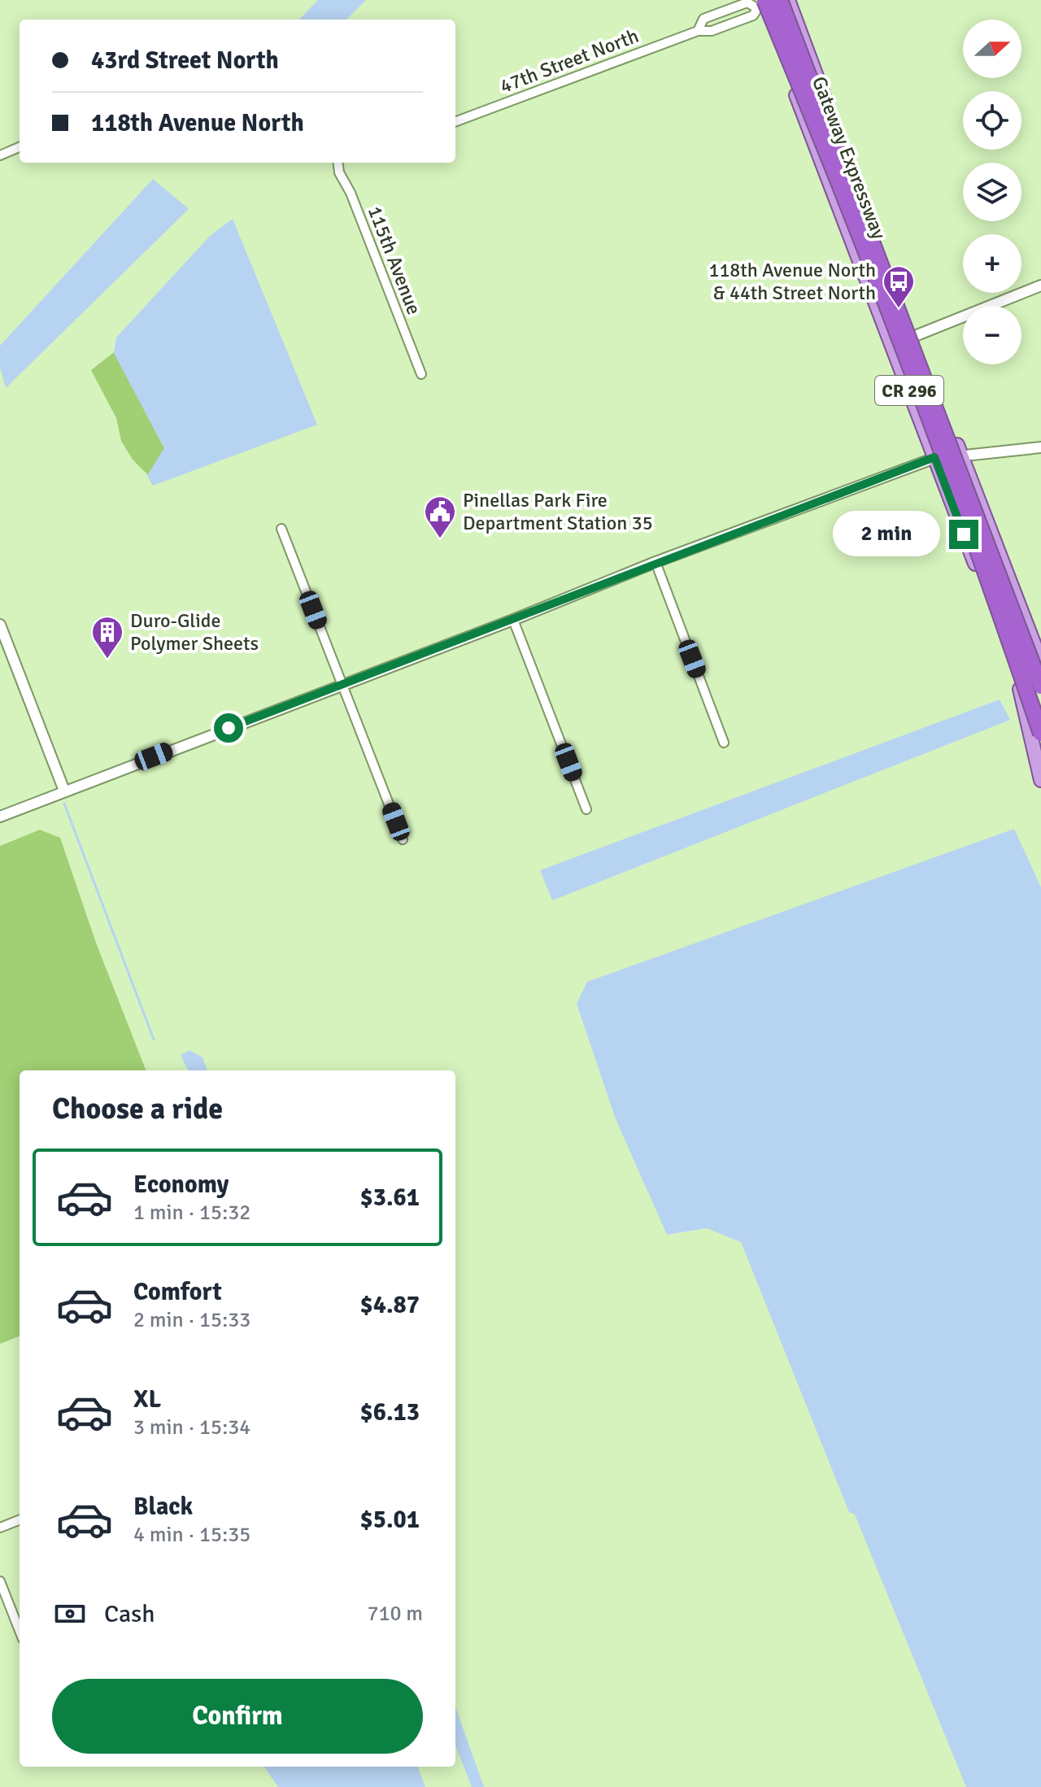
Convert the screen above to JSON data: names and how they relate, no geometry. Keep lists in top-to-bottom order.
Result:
{
  "streets": {
    "highway": ["Gateway Expressway"],
    "main road": ["CR 296"],
    "street": ["47th Street North", "115th Avenue"]
  },
  "crossings": [
    ["47th Street North", "Gateway Expressway"],
    ["47th Street North", "CR 296"],
    ["Gateway Expressway", "CR 296"]
  ],
  "places": {
    "bus stop": ["118th Avenue North & 44th Street North"],
    "public building": ["Pinellas Park Fire Department Station 35"],
    "building": ["Duro-Glide Polymer Sheets"]
  },
  "north": "right",
  "page": {
    "map_buttons": ["+", "−"],
    "banner": ["43rd Street North", "118th Avenue North"],
    "bubble": "2 min",
    "heading": "Choose a ride",
    "list": [
      {
        "name": "Economy",
        "note": "1 min · 15:32",
        "value": "$3.61"
      },
      {
        "name": "Comfort",
        "note": "2 min · 15:33",
        "value": "$4.87"
      },
      {
        "name": "XL",
        "note": "3 min · 15:34",
        "value": "$6.13"
      },
      {
        "name": "Black",
        "note": "4 min · 15:35",
        "value": "$5.01"
      }
    ],
    "pay": ["Cash", "710 m"],
    "buttons": "Confirm"
  }
}
